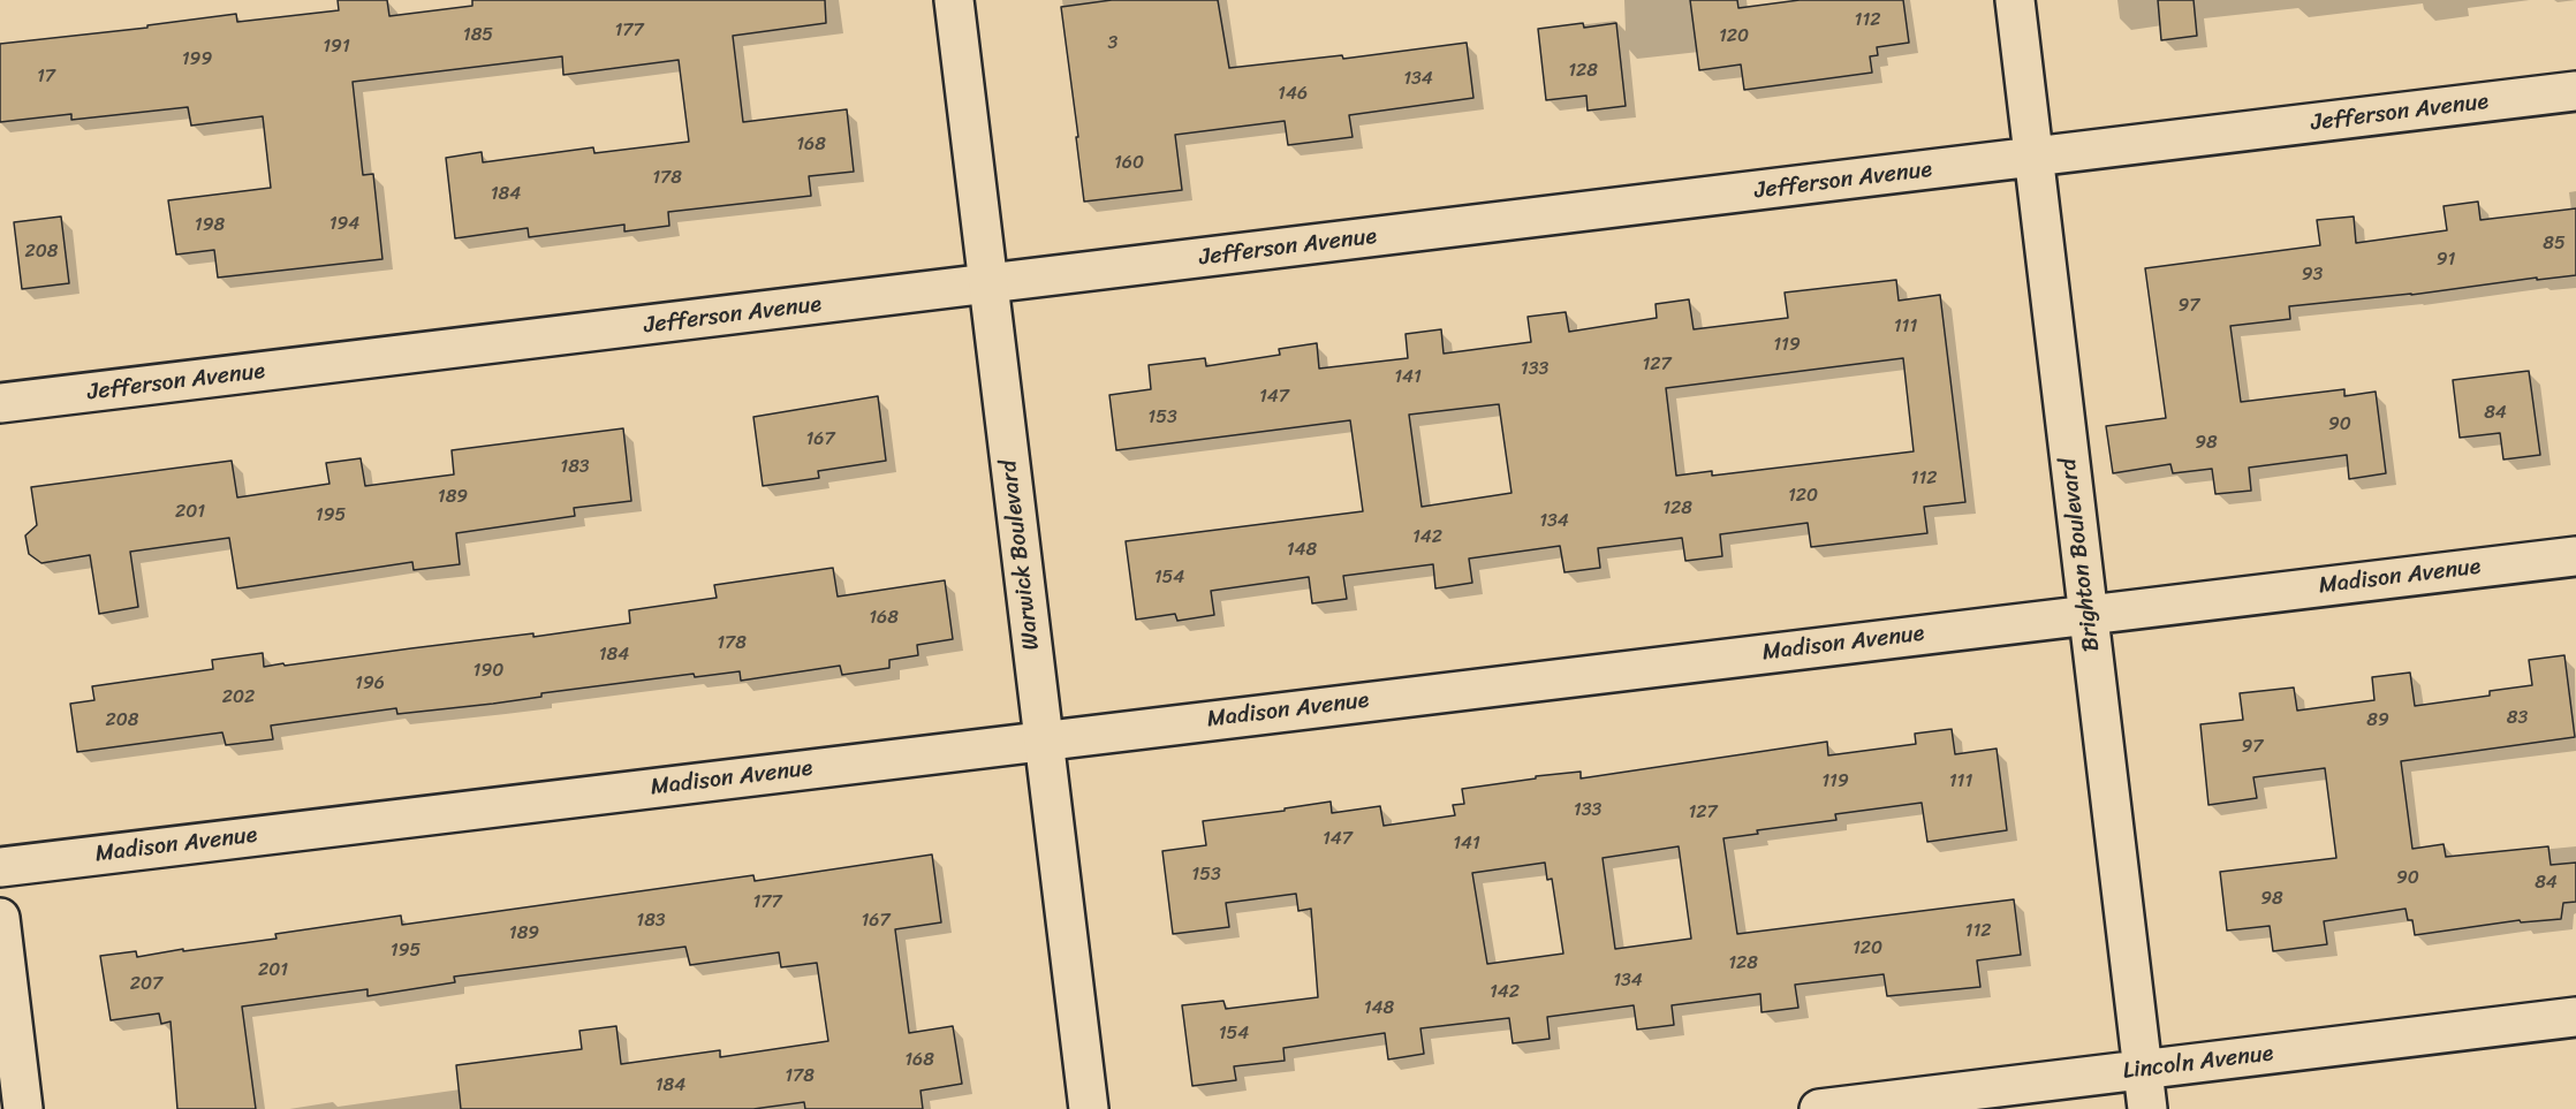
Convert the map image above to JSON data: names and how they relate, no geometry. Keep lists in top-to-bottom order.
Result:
{
  "streets": {
    "street": [
      "Jefferson Avenue",
      "Warwick Boulevard",
      "Brighton Boulevard",
      "Madison Avenue",
      "Lincoln Avenue"
    ]
  },
  "crossings": [
    ["Jefferson Avenue", "Warwick Boulevard"],
    ["Jefferson Avenue", "Brighton Boulevard"],
    ["Warwick Boulevard", "Madison Avenue"],
    ["Brighton Boulevard", "Madison Avenue"],
    ["Brighton Boulevard", "Lincoln Avenue"]
  ],
  "house_numbers": [
    "112",
    "177",
    "185",
    "120",
    "3",
    "191",
    "199",
    "128",
    "17",
    "134",
    "146",
    "168",
    "160",
    "178",
    "184",
    "194",
    "198",
    "85",
    "208",
    "91",
    "93",
    "97",
    "111",
    "119",
    "127",
    "133",
    "141",
    "147",
    "84",
    "153",
    "90",
    "167",
    "98",
    "183",
    "112",
    "120",
    "189",
    "128",
    "201",
    "195",
    "134",
    "142",
    "148",
    "154",
    "168",
    "178",
    "184",
    "190",
    "196",
    "202",
    "83",
    "208",
    "89",
    "97",
    "119",
    "111",
    "133",
    "127",
    "147",
    "141",
    "153",
    "90",
    "84",
    "98",
    "177",
    "183",
    "167",
    "112",
    "189",
    "120",
    "195",
    "128",
    "201",
    "134",
    "207",
    "142",
    "148",
    "154",
    "168",
    "178",
    "184"
  ]
}
